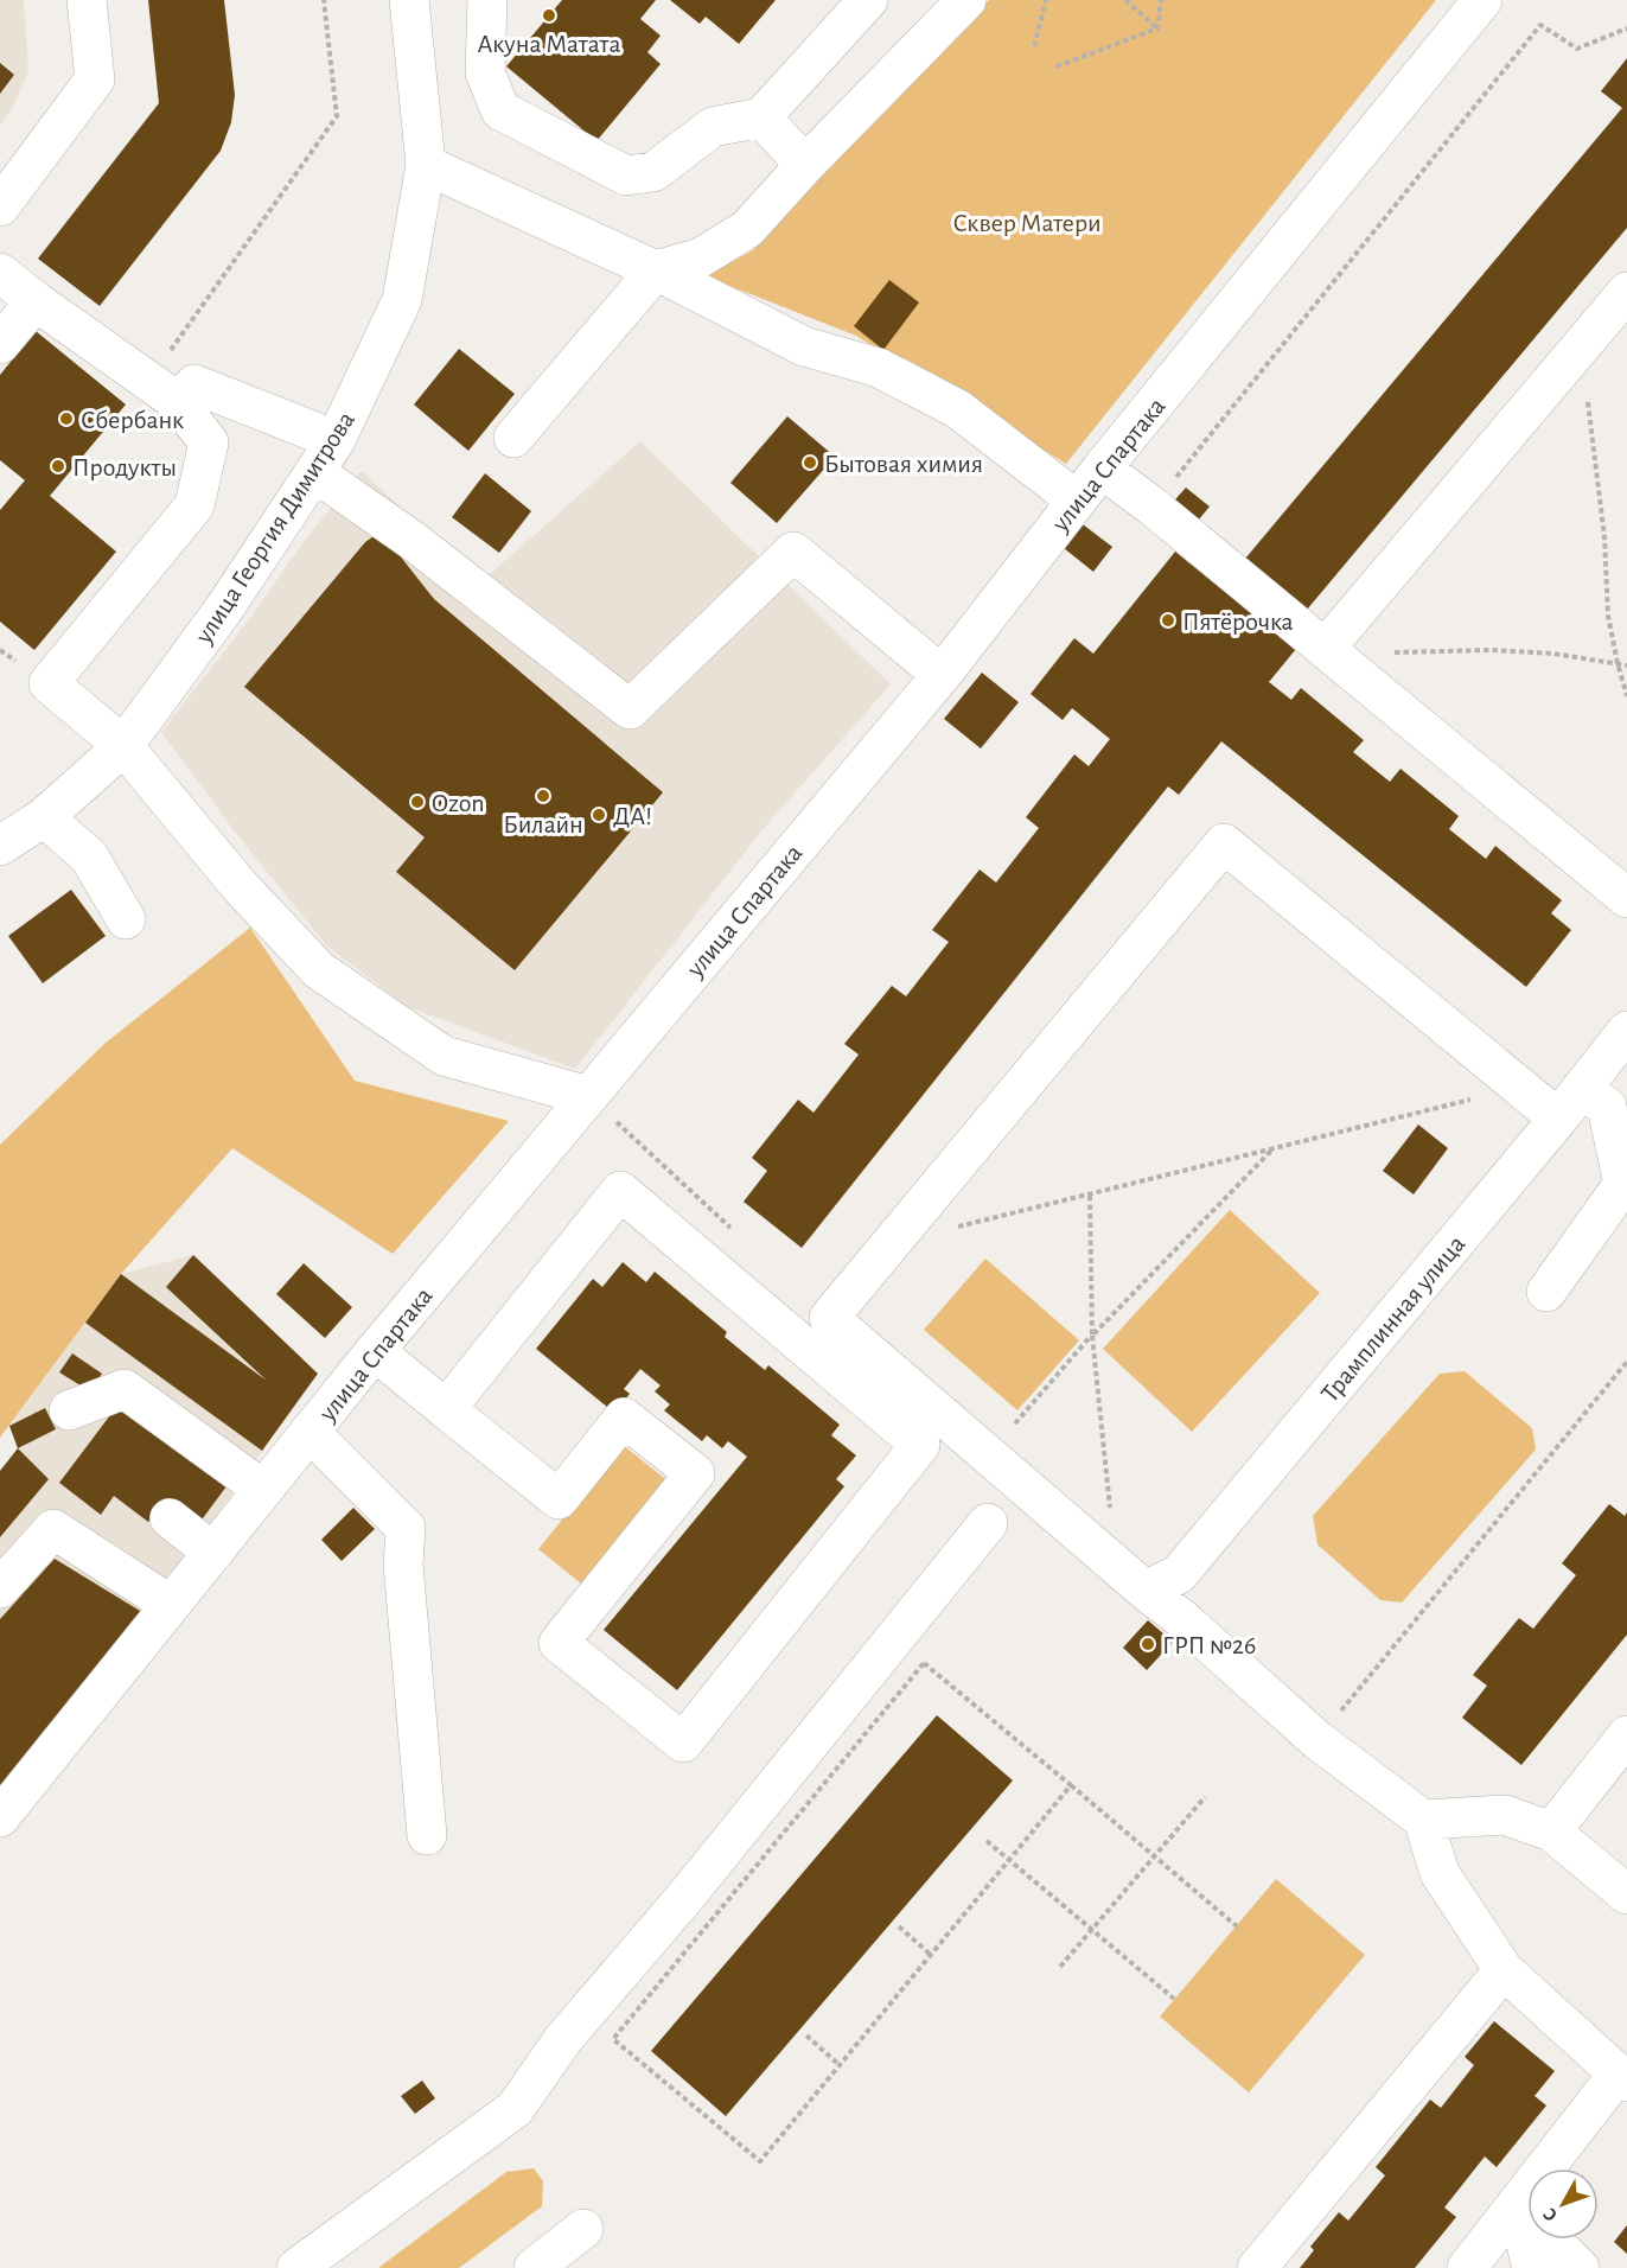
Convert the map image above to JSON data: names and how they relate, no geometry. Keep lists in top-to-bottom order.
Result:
{
  "streets": {
    "street": ["улица Спартака", "улица Георгия Димитрова", "Трамплинная улица"]
  },
  "parks": ["Сквер Матери"],
  "places": [
    "Акуна Матата",
    "Сбербанк",
    "Бытовая химия",
    "Продукты",
    "Пятёрочка",
    "Билайн",
    "Ozon",
    "ДА!",
    "ГРП №26"
  ],
  "north": "bottom left"
}
